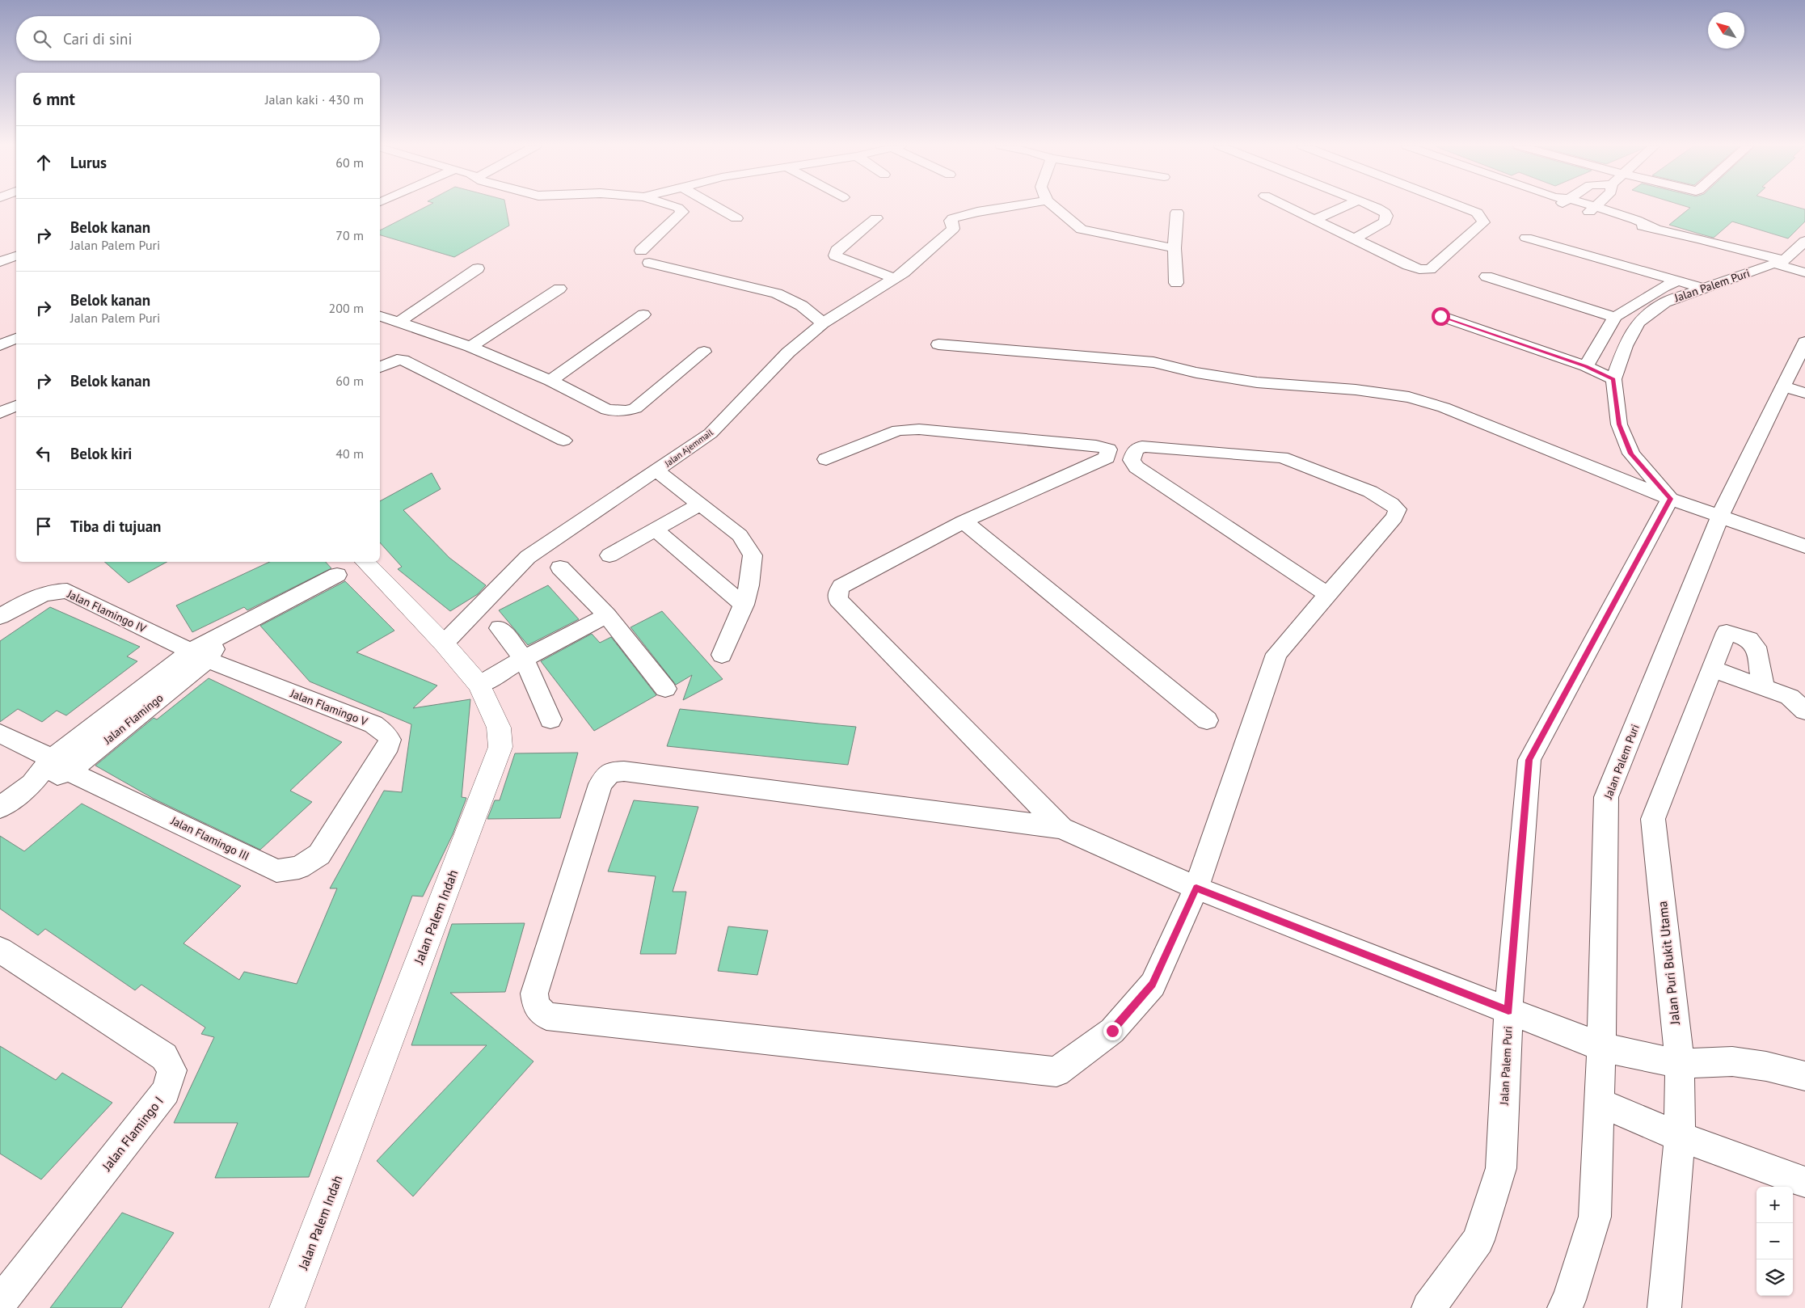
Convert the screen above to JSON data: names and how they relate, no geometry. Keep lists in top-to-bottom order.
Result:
{
  "streets": {
    "street": [
      "Jalan Palem Puri",
      "Jalan Ajemmail",
      "Jalan Flamingo IV",
      "Jalan Flamingo V",
      "Jalan Flamingo",
      "Jalan Flamingo III",
      "Jalan Palem Indah",
      "Jalan Puri Bukit Utama",
      "Jalan Flamingo I"
    ]
  },
  "crossings": [
    ["Jalan Ajemmail", "Jalan Palem Indah"],
    ["Jalan Flamingo IV", "Jalan Flamingo V"],
    ["Jalan Flamingo IV", "Jalan Flamingo"],
    ["Jalan Flamingo V", "Jalan Flamingo"],
    ["Jalan Flamingo V", "Jalan Flamingo III"],
    ["Jalan Flamingo", "Jalan Flamingo III"]
  ],
  "north": "top left",
  "page": {
    "search": "Cari di sini",
    "heading": ["6 mnt", "Jalan kaki · 430 m"],
    "list": [
      ["Lurus", "60 m"],
      ["Belok kanan", "Jalan Palem Puri", "70 m"],
      ["Belok kanan", "Jalan Palem Puri", "200 m"],
      ["Belok kanan", "60 m"],
      ["Belok kiri", "40 m"],
      "Tiba di tujuan"
    ],
    "map_buttons": ["+", "−"]
  }
}
